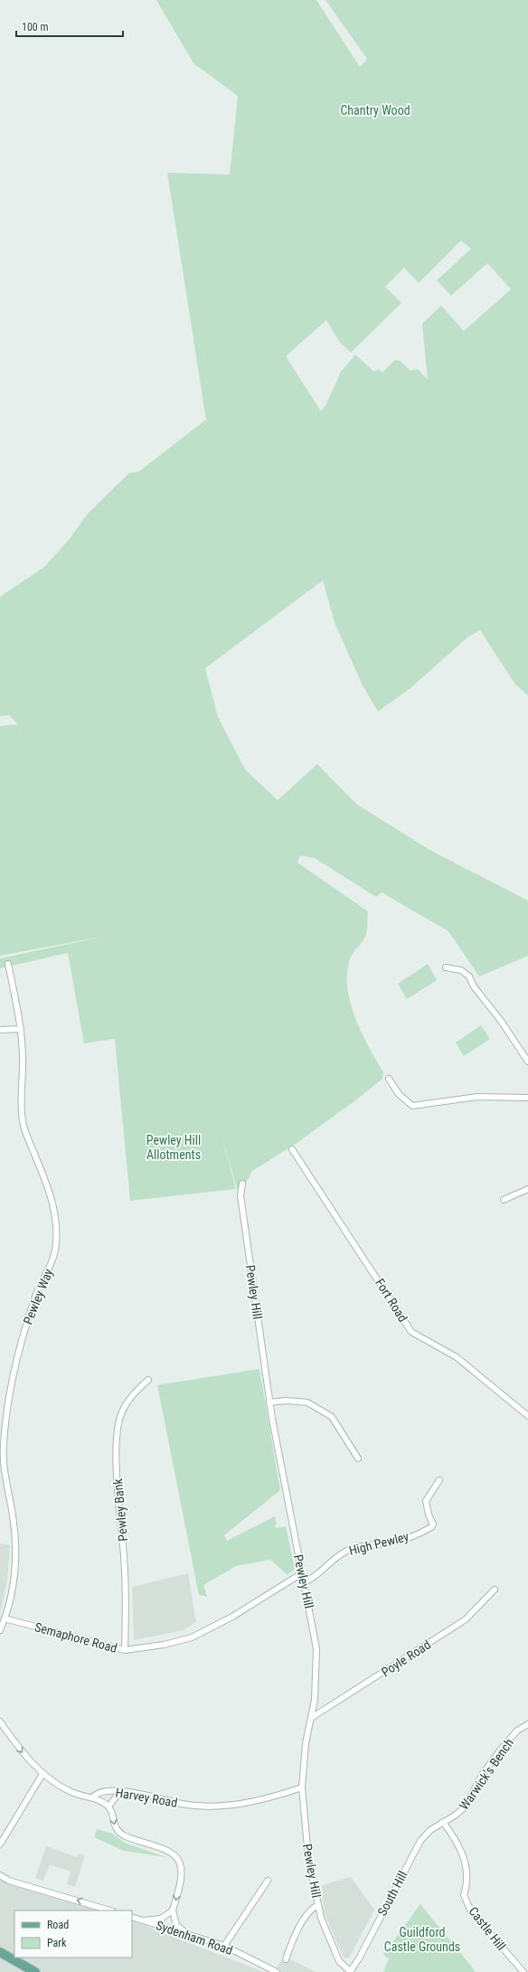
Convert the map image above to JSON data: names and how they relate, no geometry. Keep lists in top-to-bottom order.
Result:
{
  "streets": {
    "street": [
      "Pewley Hill",
      "Pewley Way",
      "Fort Road",
      "Pewley Bank",
      "High Pewley",
      "Semaphore Road",
      "Poyle Road",
      "Warwick's Bench",
      "Harvey Road",
      "South Hill",
      "Castle Hill",
      "Sydenham Road"
    ]
  },
  "crossings": [
    ["Pewley Hill", "High Pewley"],
    ["Pewley Hill", "Semaphore Road"],
    ["Pewley Hill", "Poyle Road"],
    ["Pewley Hill", "Harvey Road"],
    ["Pewley Hill", "South Hill"],
    ["Pewley Way", "Semaphore Road"],
    ["Pewley Bank", "Semaphore Road"],
    ["Warwick's Bench", "South Hill"],
    ["Warwick's Bench", "Castle Hill"],
    ["South Hill", "Castle Hill"]
  ],
  "parks": ["Chantry Wood", "Pewley Hill Allotments", "Guildford Castle Grounds"],
  "legend": ["Road", "Park"],
  "scale_bar": "100 m"
}
